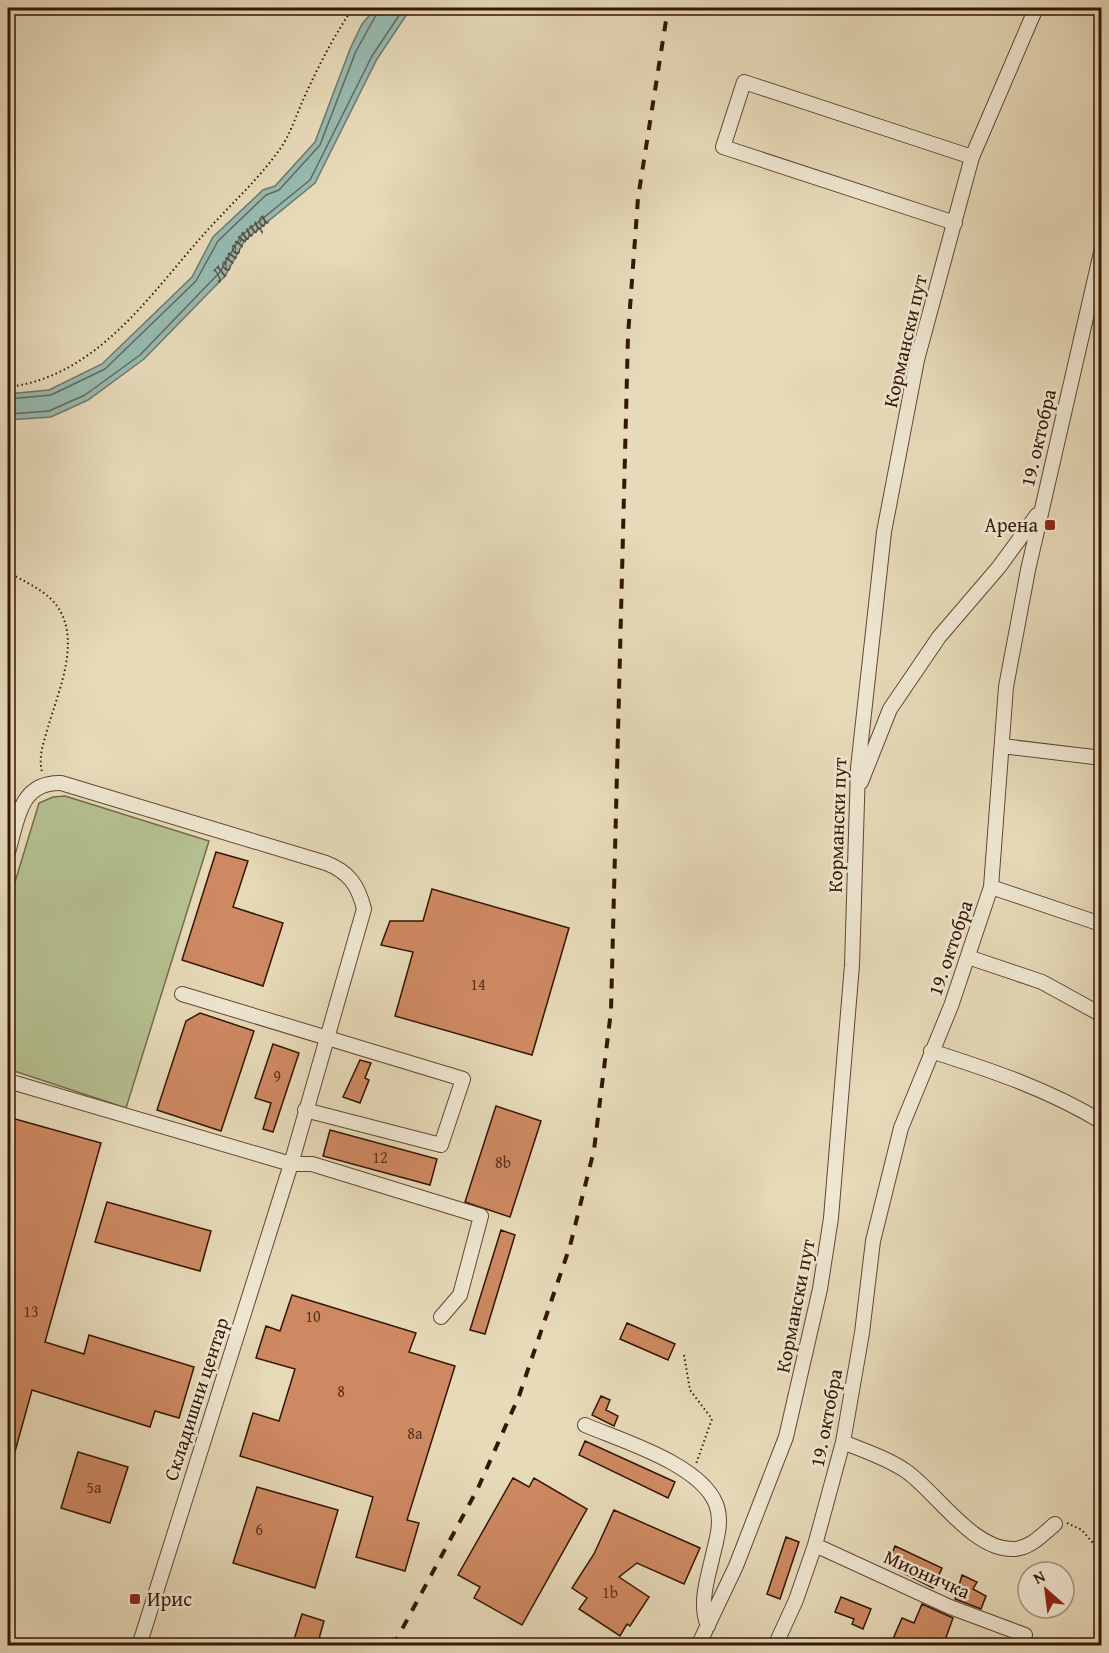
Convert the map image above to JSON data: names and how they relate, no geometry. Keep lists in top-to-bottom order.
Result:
{
  "streets": {
    "street": [
      "Кормански пут",
      "19. октобра",
      "Складишни центар",
      "Мионичка"
    ]
  },
  "crossings": [
    ["19. октобра", "Мионичка"]
  ],
  "water": ["Лепеница"],
  "places": {
    "transit": ["Арена", "Ирис"]
  },
  "house_numbers": [
    "14",
    "9",
    "12",
    "8b",
    "13",
    "10",
    "8",
    "8a",
    "5a",
    "6",
    "1b"
  ],
  "north": "top left"
}
